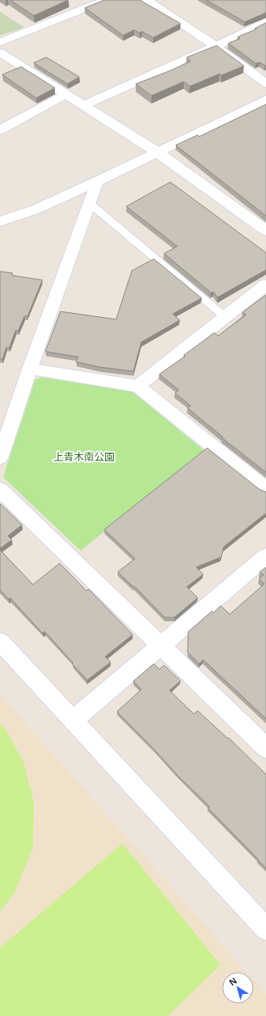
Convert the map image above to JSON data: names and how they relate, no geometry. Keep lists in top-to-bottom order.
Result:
{
  "parks": ["上青木南公園"],
  "north": "top left"
}
